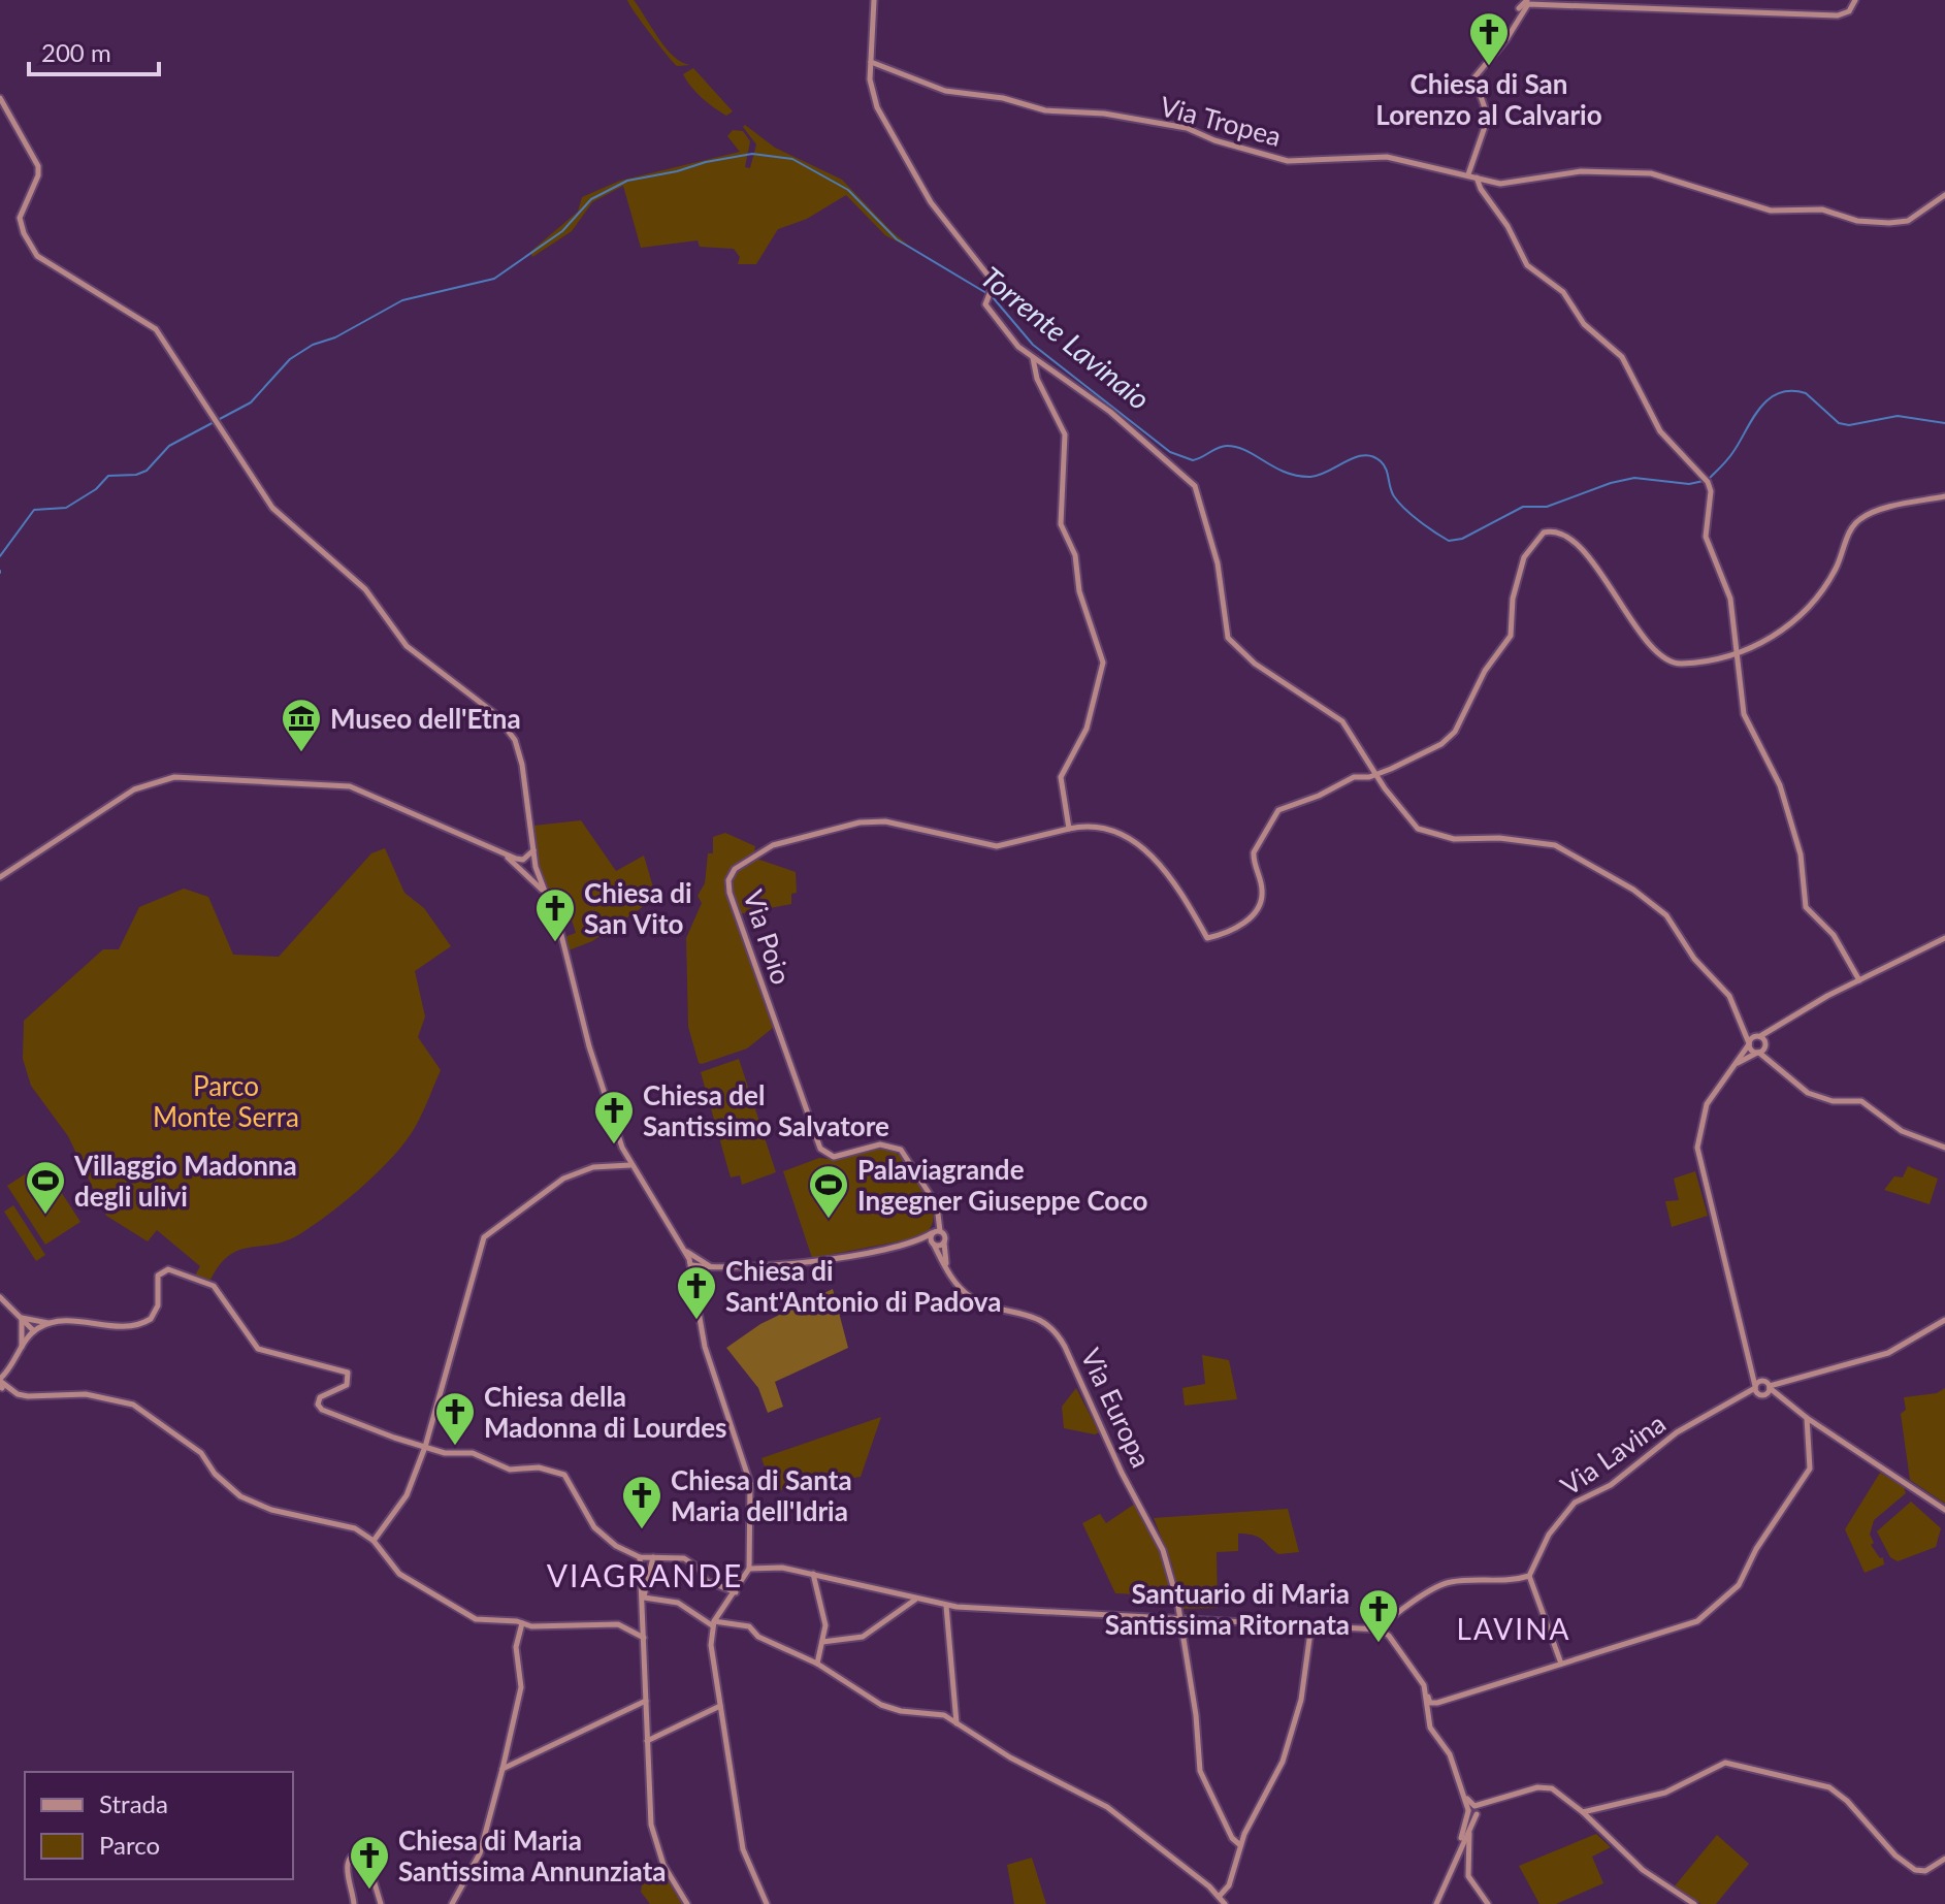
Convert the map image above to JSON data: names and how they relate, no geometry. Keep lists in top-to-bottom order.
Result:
{
  "streets": {
    "street": [
      "Via Tropea",
      "Via Poio",
      "Via Europa",
      "Via Lavina"
    ]
  },
  "districts": ["VIAGRANDE", "LAVINA"],
  "water": ["Torrente Lavinaio"],
  "parks": ["Parco Monte Serra"],
  "places": {
    "church": [
      "Chiesa di San Lorenzo al Calvario",
      "Chiesa di San Vito",
      "Chiesa del Santissimo Salvatore",
      "Chiesa di Sant'Antonio di Padova",
      "Chiesa della Madonna di Lourdes",
      "Chiesa di Santa Maria dell'Idria",
      "Santuario di Maria Santissima Ritornata",
      "Chiesa di Maria Santissima Annunziata"
    ],
    "museum": ["Museo dell'Etna"],
    "sports": ["Villaggio Madonna degli ulivi", "Palaviagrande Ingegner Giuseppe Coco"]
  },
  "legend": ["Strada", "Parco"],
  "scale_bar": "200 m"
}
